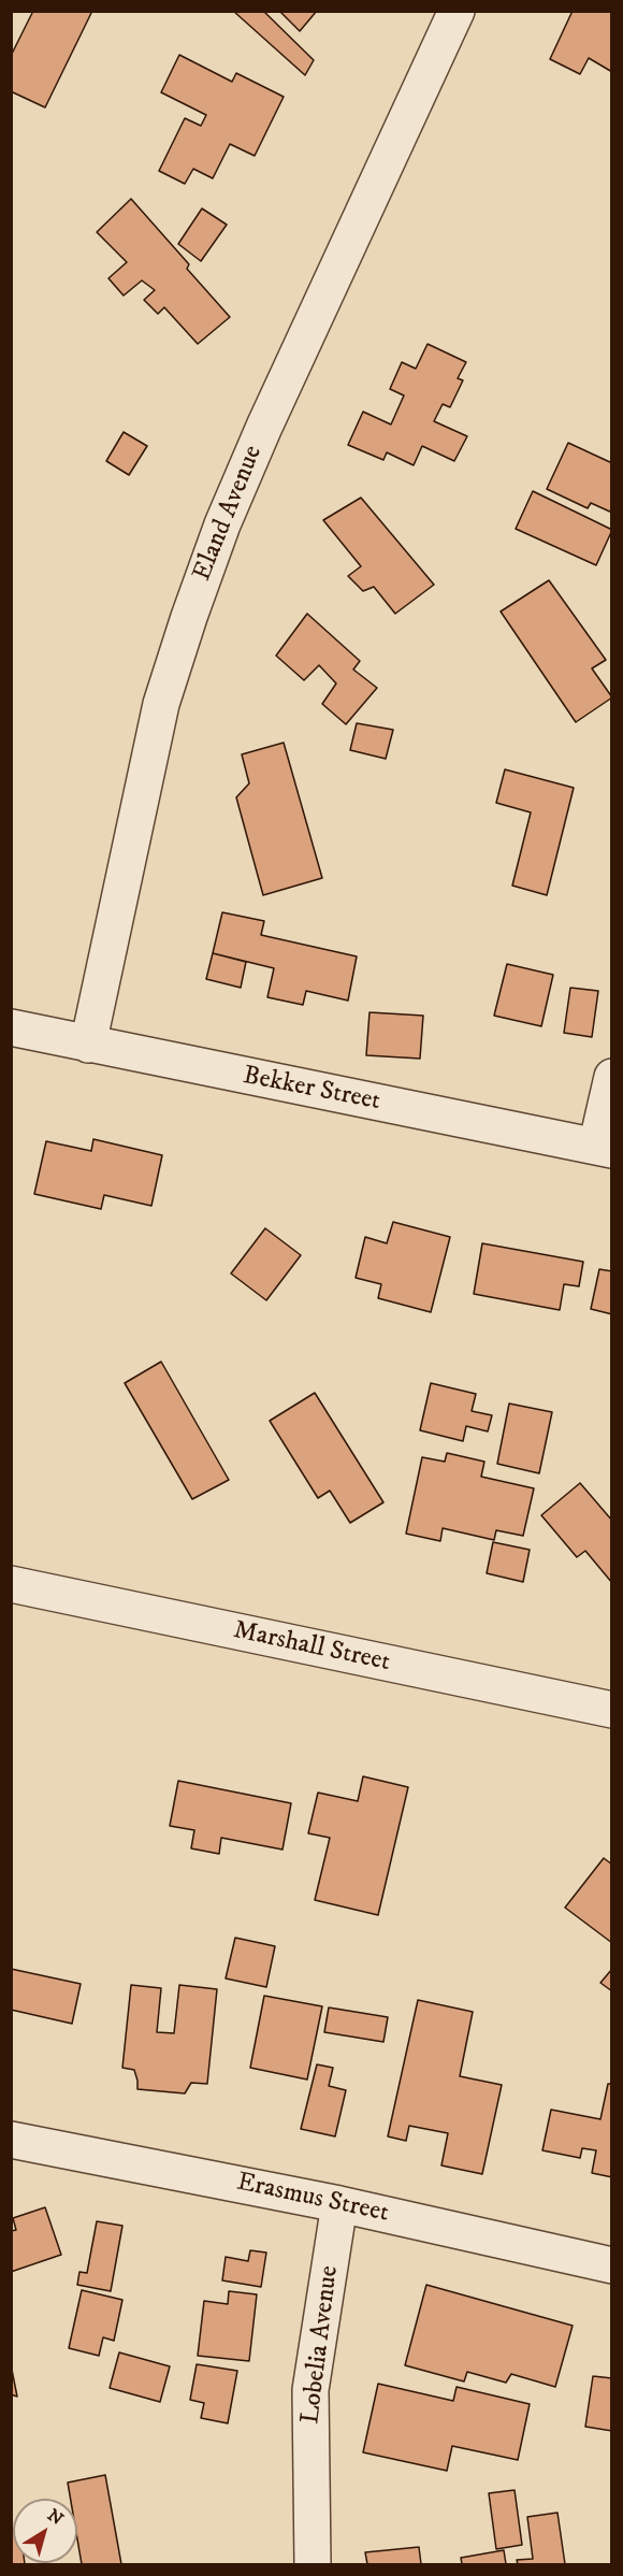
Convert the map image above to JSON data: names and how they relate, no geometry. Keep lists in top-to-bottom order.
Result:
{
  "streets": {
    "street": [
      "Eland Avenue",
      "Bekker Street",
      "Marshall Street",
      "Erasmus Street",
      "Lobelia Avenue"
    ]
  },
  "crossings": [
    ["Eland Avenue", "Bekker Street"],
    ["Erasmus Street", "Lobelia Avenue"]
  ],
  "north": "top right"
}
